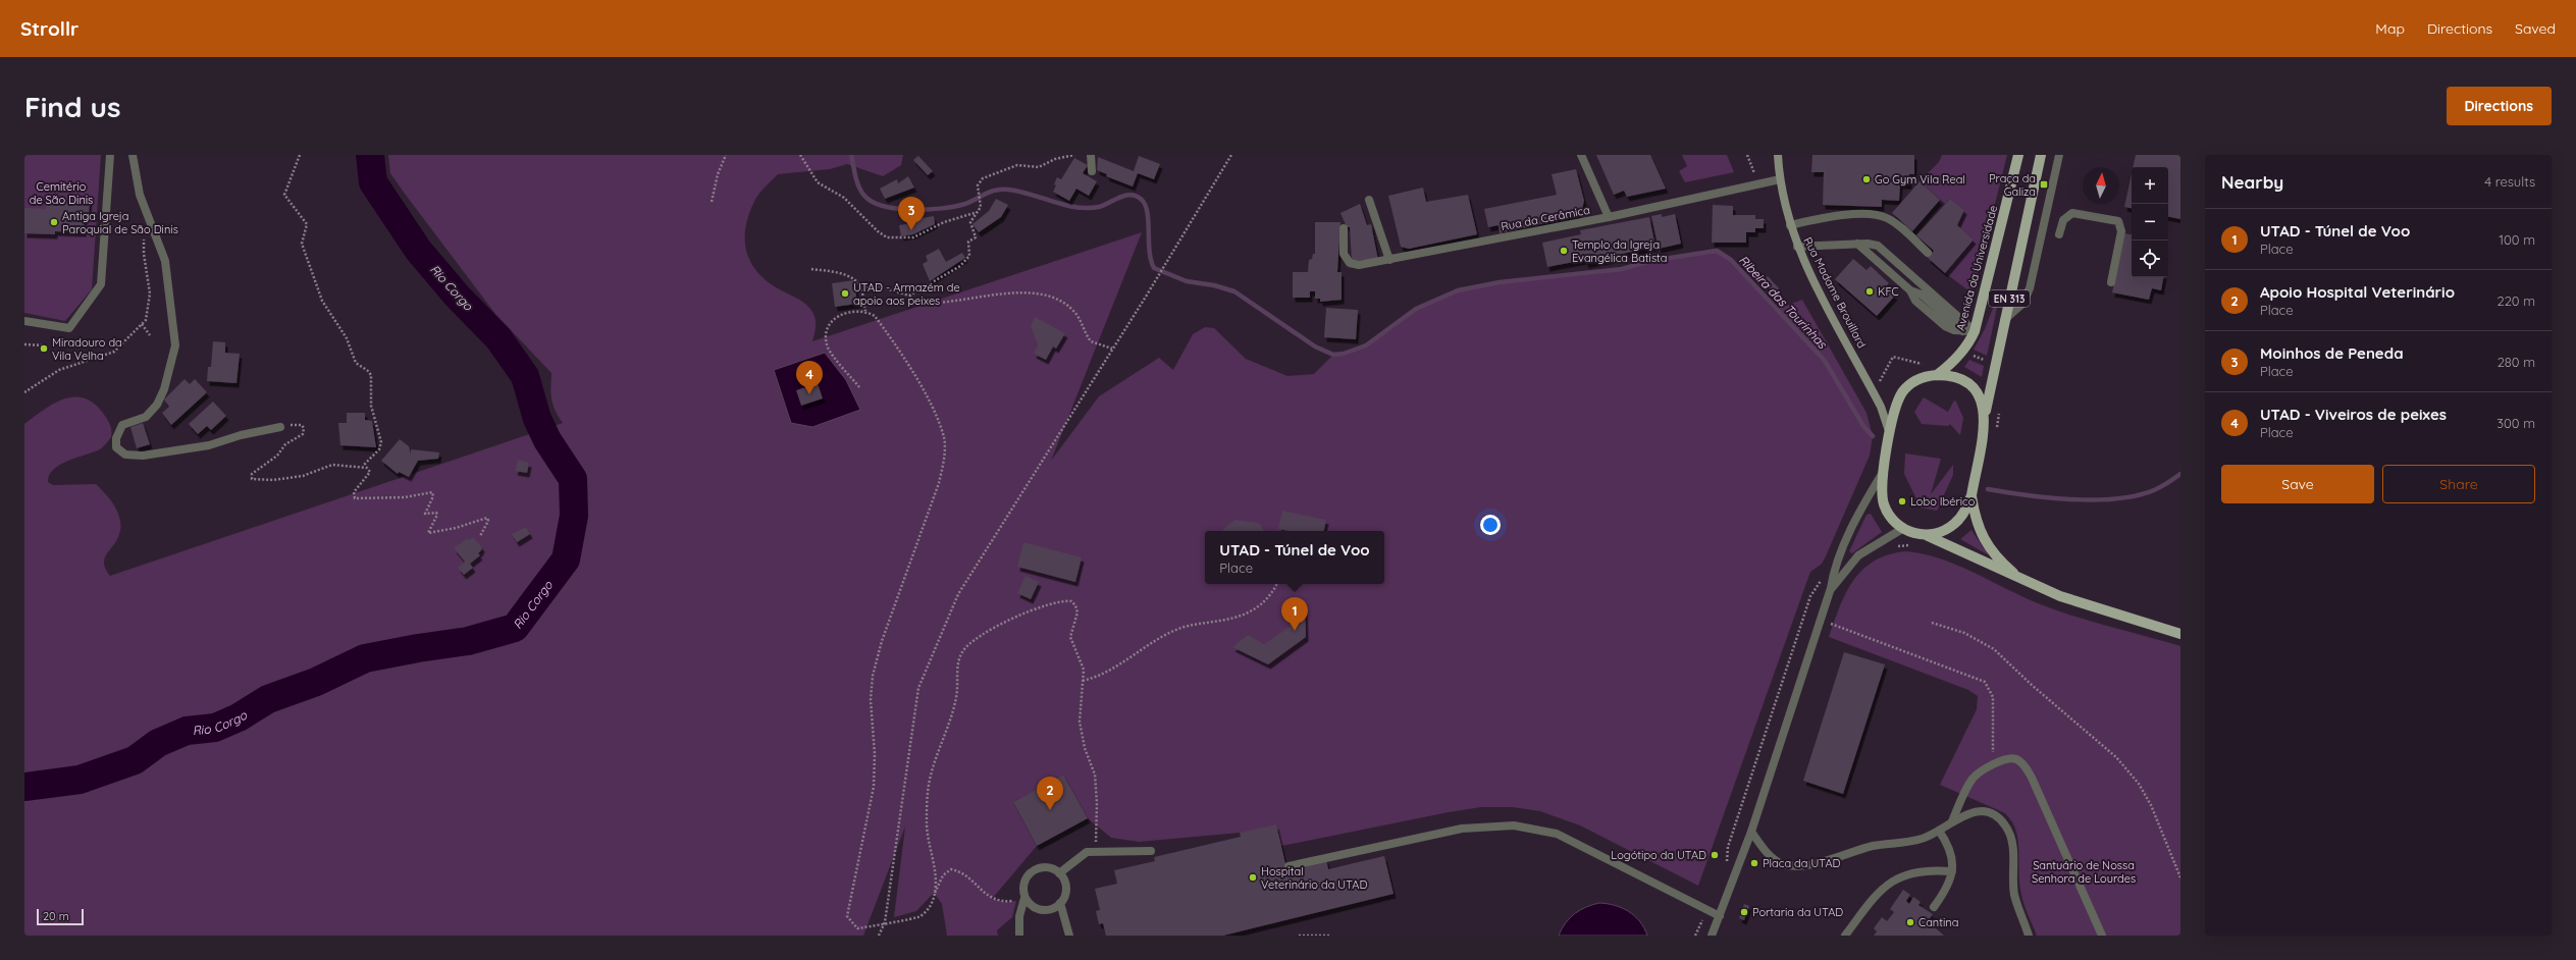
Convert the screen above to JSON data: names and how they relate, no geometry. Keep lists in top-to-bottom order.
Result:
{
  "streets": {
    "main road": ["Avenida da Universidade", "Rua Madame Brouillard", "EN 313"],
    "street": ["Rua da Cerâmica"]
  },
  "crossings": [
    ["Rua da Cerâmica", "Rua Madame Brouillard"],
    ["Avenida da Universidade", "Rua Madame Brouillard"],
    ["Avenida da Universidade", "EN 313"],
    ["Rua Madame Brouillard", "EN 313"]
  ],
  "water": ["Rio Corgo", "Ribeira das Tourinhas"],
  "parks": ["Cemitério de São Dinis", "Santuário de Nossa Senhora de Lourdes"],
  "places": {
    "other": [
      "Go Gym Vila Real",
      "Antiga Igreja Paroquial de São Dinis",
      "Templo da Igreja Evangélica Batista",
      "KFC",
      "UTAD - Armazém de apoio aos peixes",
      "Miradouro da Vila Velha",
      "Lobo Ibérico",
      "Logótipo da UTAD",
      "Placa da UTAD",
      "Hospital Veterinário da UTAD",
      "Portaria da UTAD",
      "Cantina"
    ],
    "transit": ["Praça da Galiza"]
  },
  "scale_bar": "20 m",
  "north": "top",
  "page": {
    "header": "Strollr",
    "nav": ["Map", "Directions", "Saved"],
    "buttons": [
      "Directions",
      ["Save", "Share"]
    ],
    "title": "Find us",
    "heading": ["Nearby", "4 results"],
    "map_buttons": ["+", "−"],
    "pins": [
      "3",
      "4",
      "1",
      "2"
    ],
    "list": [
      {
        "mark": "1",
        "name": "UTAD - Túnel de Voo",
        "note": "Place",
        "value": "100 m"
      },
      {
        "mark": "2",
        "name": "Apoio Hospital Veterinário",
        "note": "Place",
        "value": "220 m"
      },
      {
        "mark": "3",
        "name": "Moinhos de Peneda",
        "note": "Place",
        "value": "280 m"
      },
      {
        "mark": "4",
        "name": "UTAD - Viveiros de peixes",
        "note": "Place",
        "value": "300 m"
      }
    ],
    "popup": ["UTAD - Túnel de Voo", "Place"],
    "scale": "20 m"
  }
}
